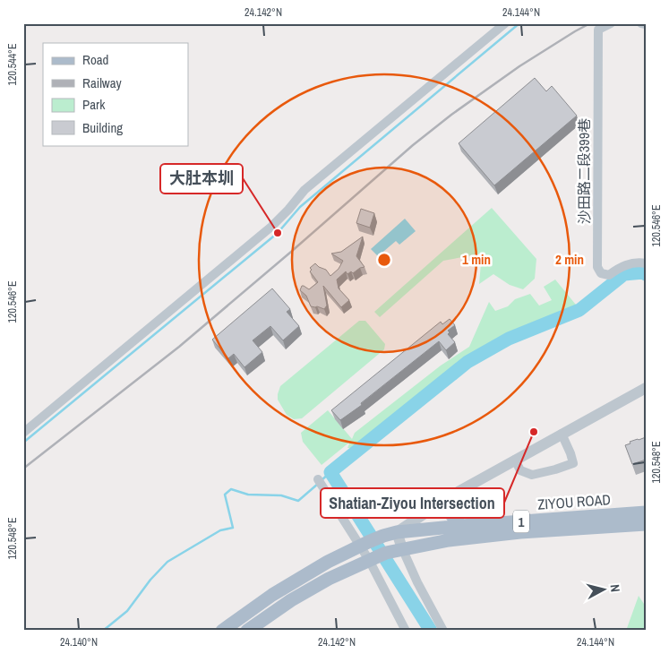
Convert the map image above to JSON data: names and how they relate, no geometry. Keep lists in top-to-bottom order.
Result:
{
  "streets": {
    "main road": ["ZIYOU ROAD", "1"],
    "street": ["沙田路二段399巷"]
  },
  "crossings": [
    ["ZIYOU ROAD", "1"]
  ],
  "places": ["大肚本圳", "Shatian-Ziyou Intersection"],
  "legend": [
    "Road",
    "Railway",
    "Park",
    "Building"
  ],
  "north": "right",
  "coordinates": [
    "24.142°N",
    "24.144°N",
    "120.544°E",
    "120.546°E",
    "120.548°E",
    "24.140°N"
  ],
  "rings": ["1 min", "2 min"]
}
